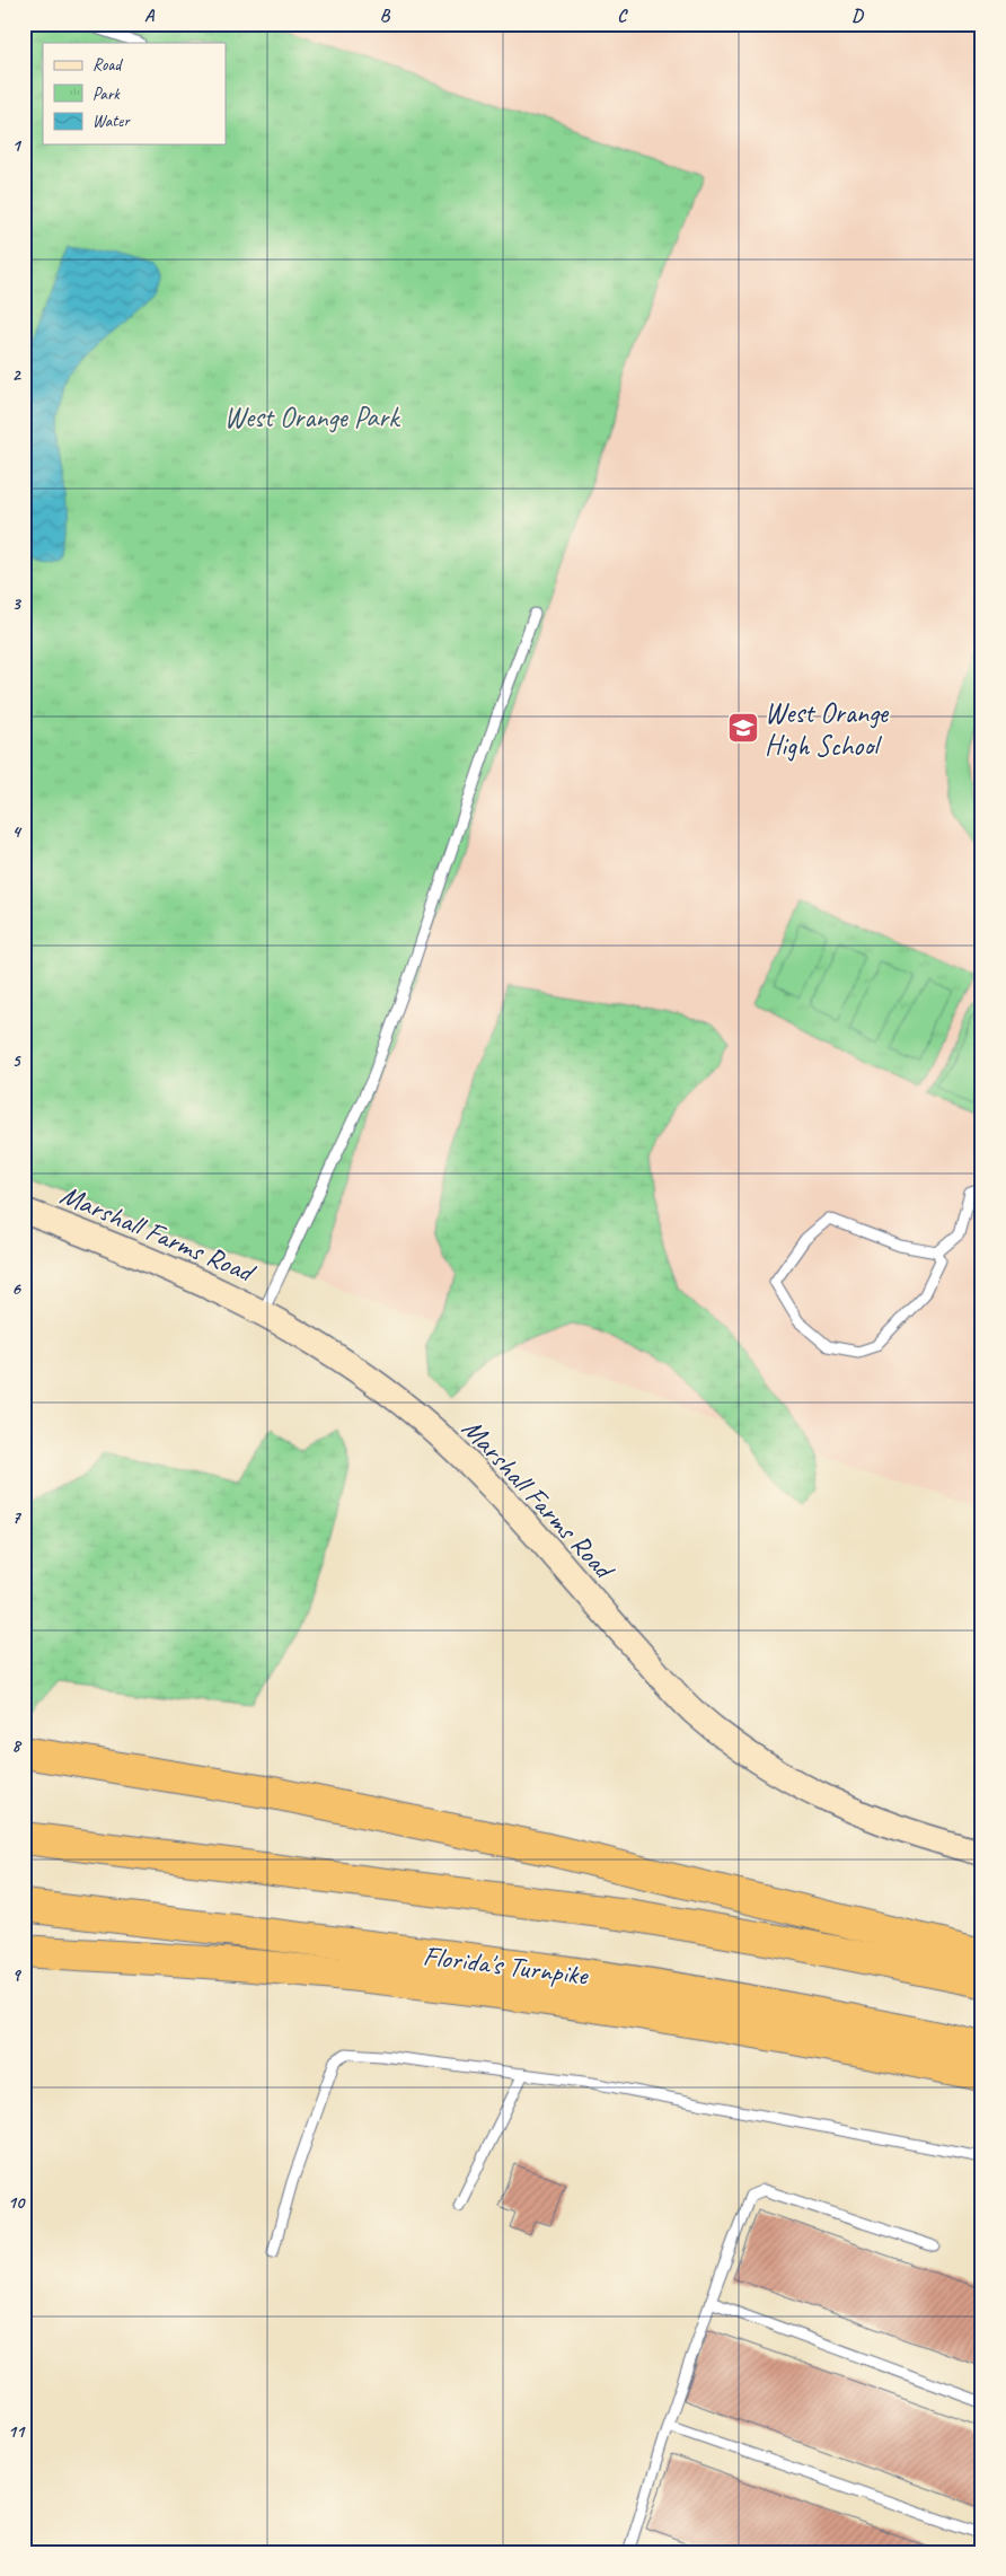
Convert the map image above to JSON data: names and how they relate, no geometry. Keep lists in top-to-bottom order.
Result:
{
  "streets": {
    "highway": ["Florida's Turnpike"],
    "street": ["Marshall Farms Road"]
  },
  "parks": ["West Orange Park"],
  "places": {
    "school or university": ["West Orange High School"]
  },
  "legend": ["Road", "Park", "Water"],
  "grid": {
    "columns": [
      "A",
      "B",
      "C",
      "D"
    ],
    "rows": [
      "1",
      "2",
      "3",
      "4",
      "5",
      "6",
      "7",
      "8",
      "9",
      "10",
      "11"
    ]
  }
}
